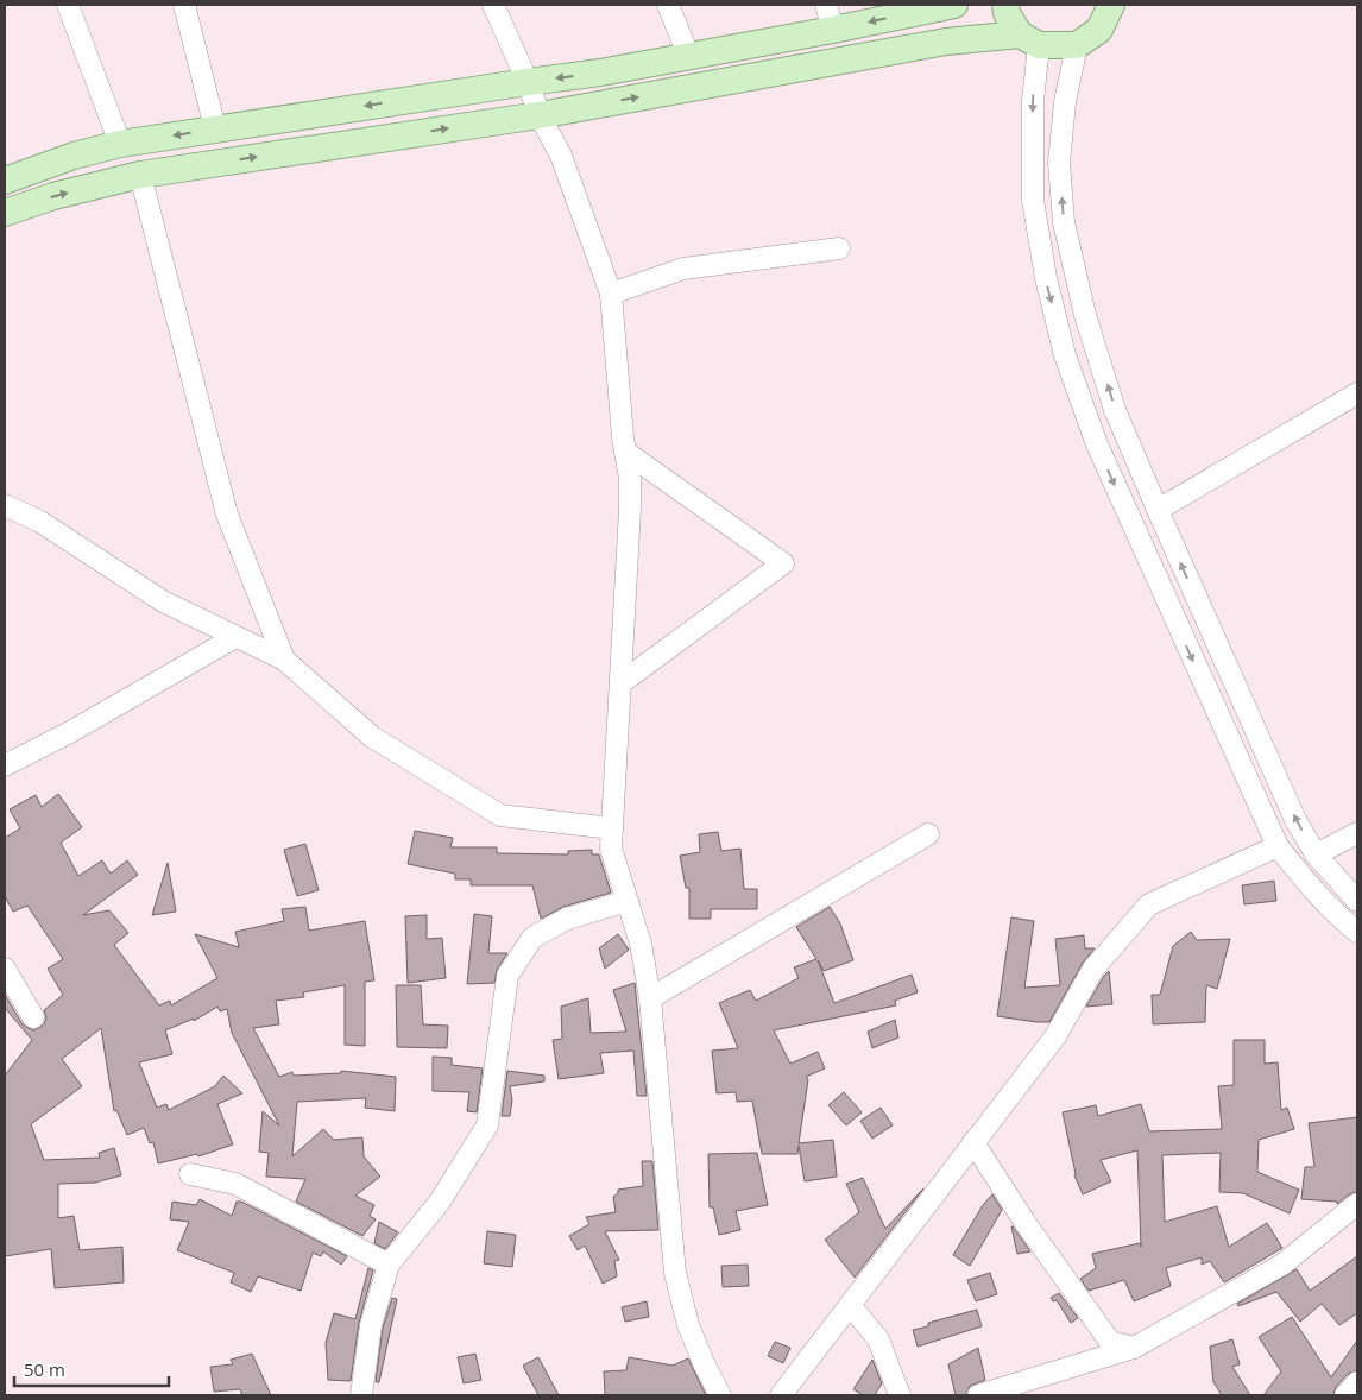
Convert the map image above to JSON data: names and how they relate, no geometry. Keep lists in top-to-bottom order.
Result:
{
  "scale_bar": "50 m"
}
